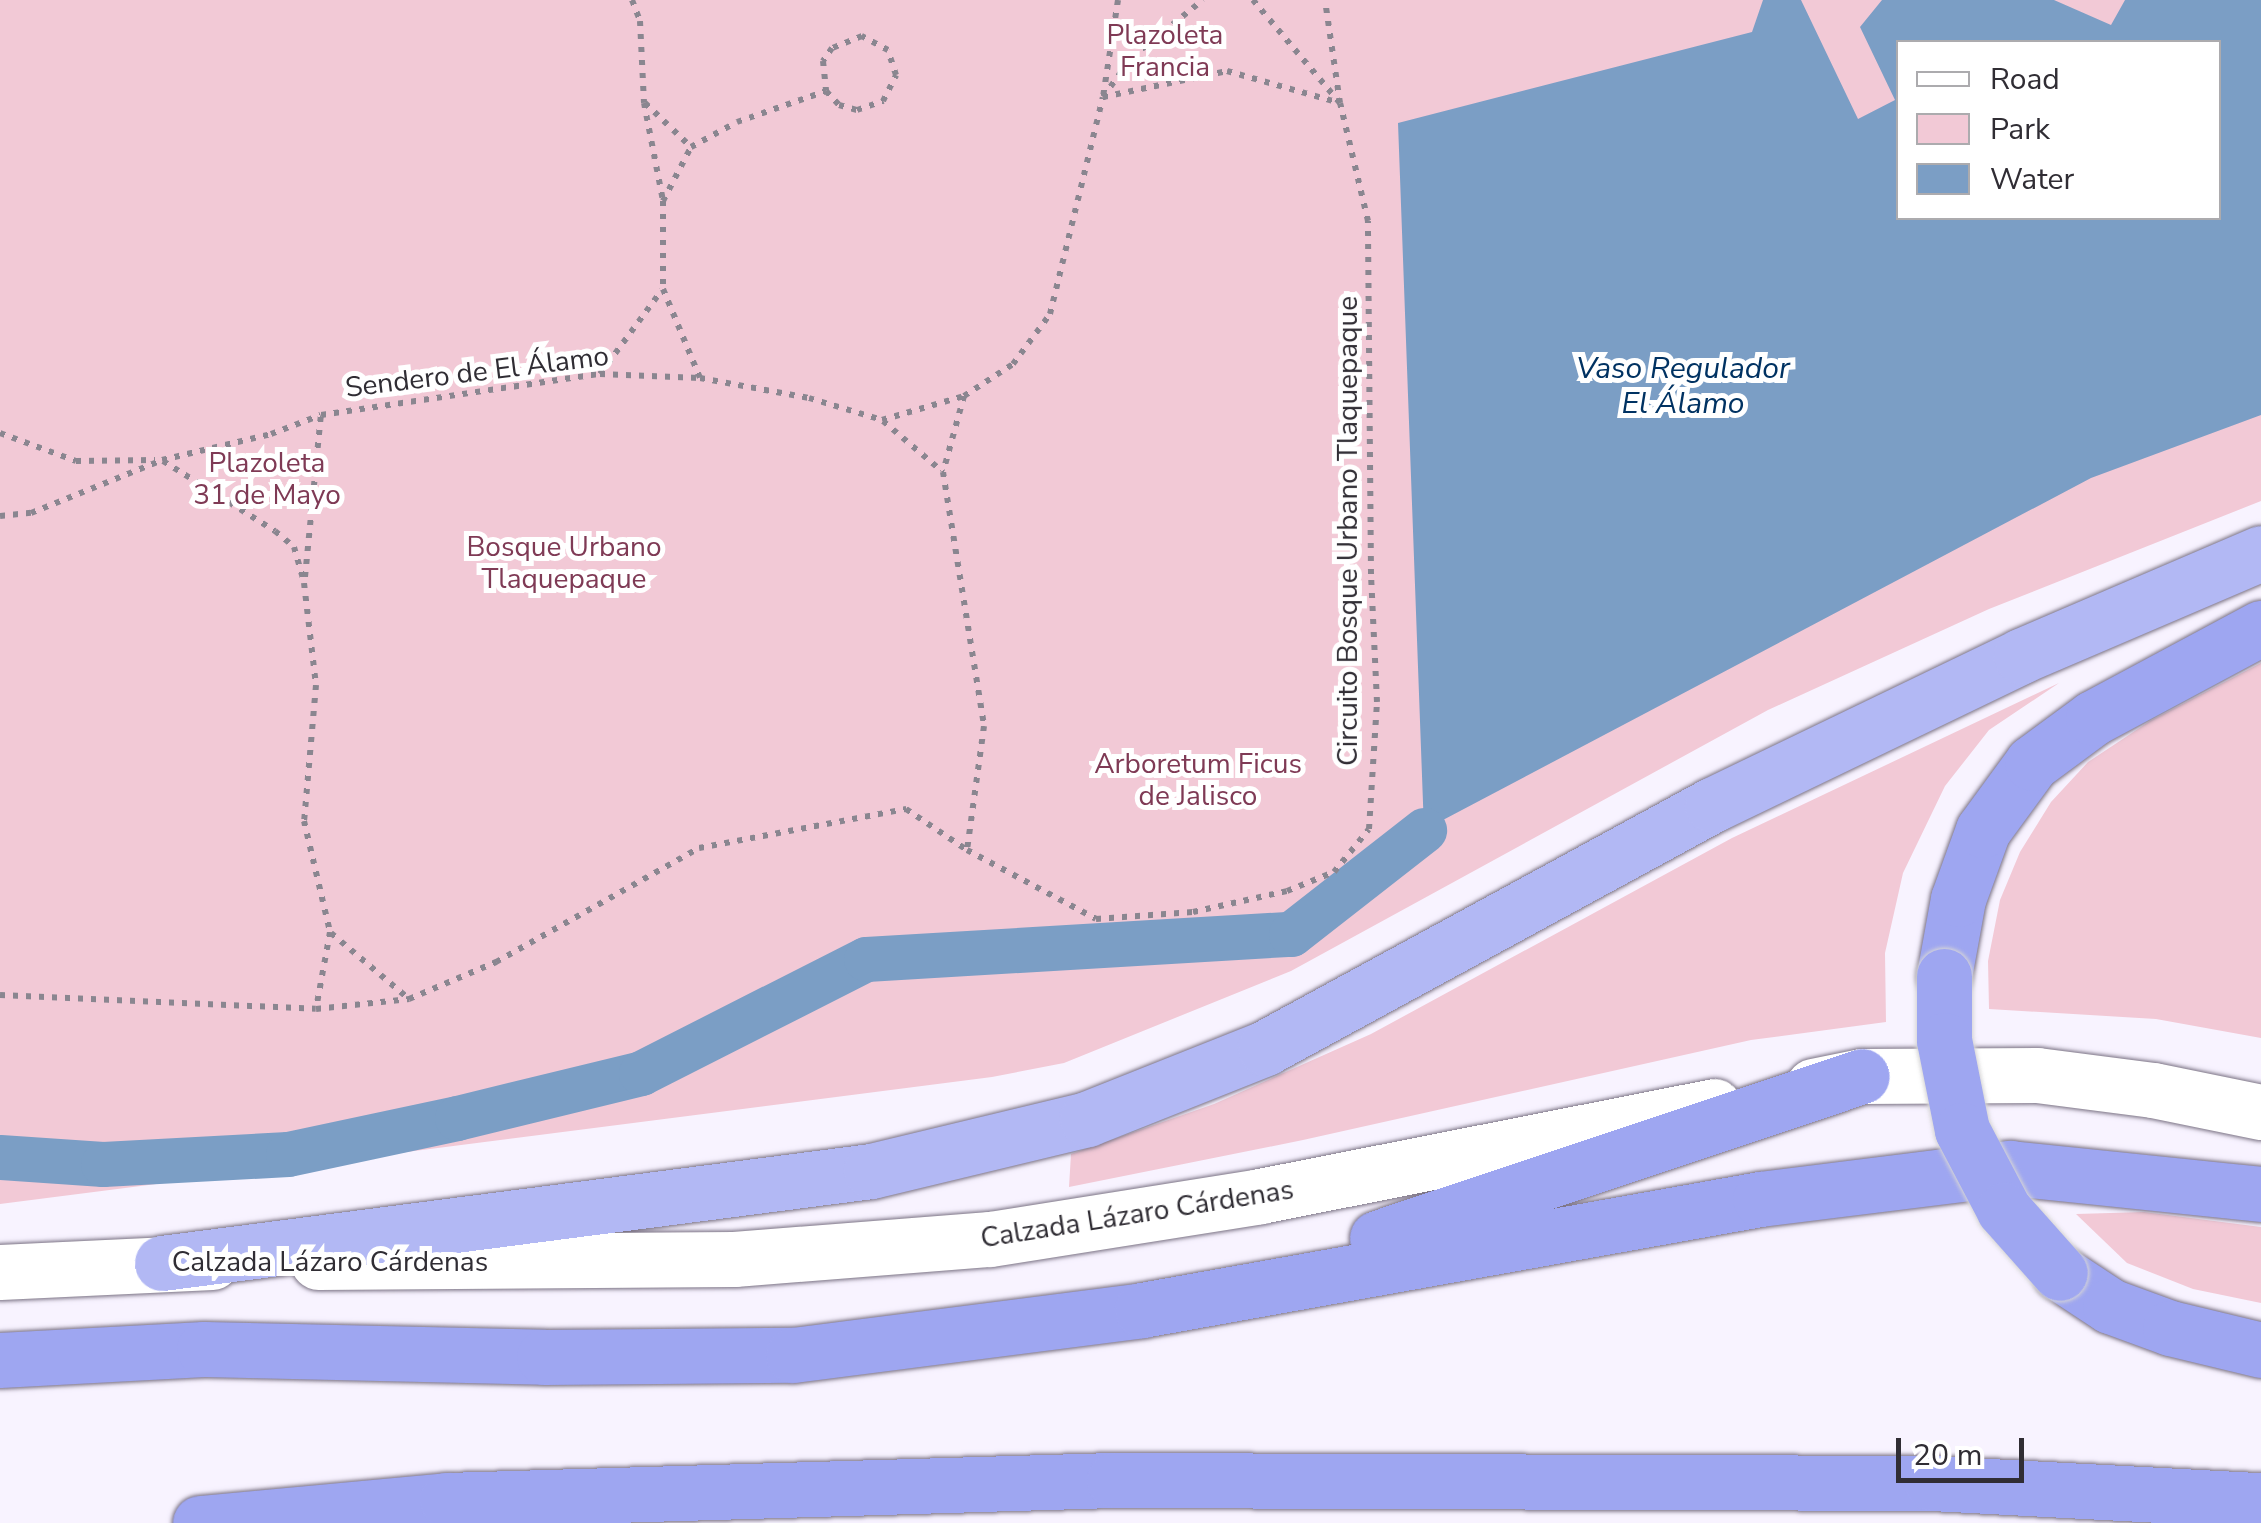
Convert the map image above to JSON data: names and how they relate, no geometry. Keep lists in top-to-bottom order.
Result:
{
  "streets": {
    "main road": ["Calzada Lázaro Cárdenas"],
    "path": ["Sendero de El Álamo", "Circuito Bosque Urbano Tlaquepaque"]
  },
  "water": ["Vaso Regulador El Álamo"],
  "parks": [
    "Plazoleta Francia",
    "Plazoleta 31 de Mayo",
    "Bosque Urbano Tlaquepaque",
    "Arboretum Ficus de Jalisco"
  ],
  "legend": ["Road", "Park", "Water"],
  "scale_bar": "20 m"
}
